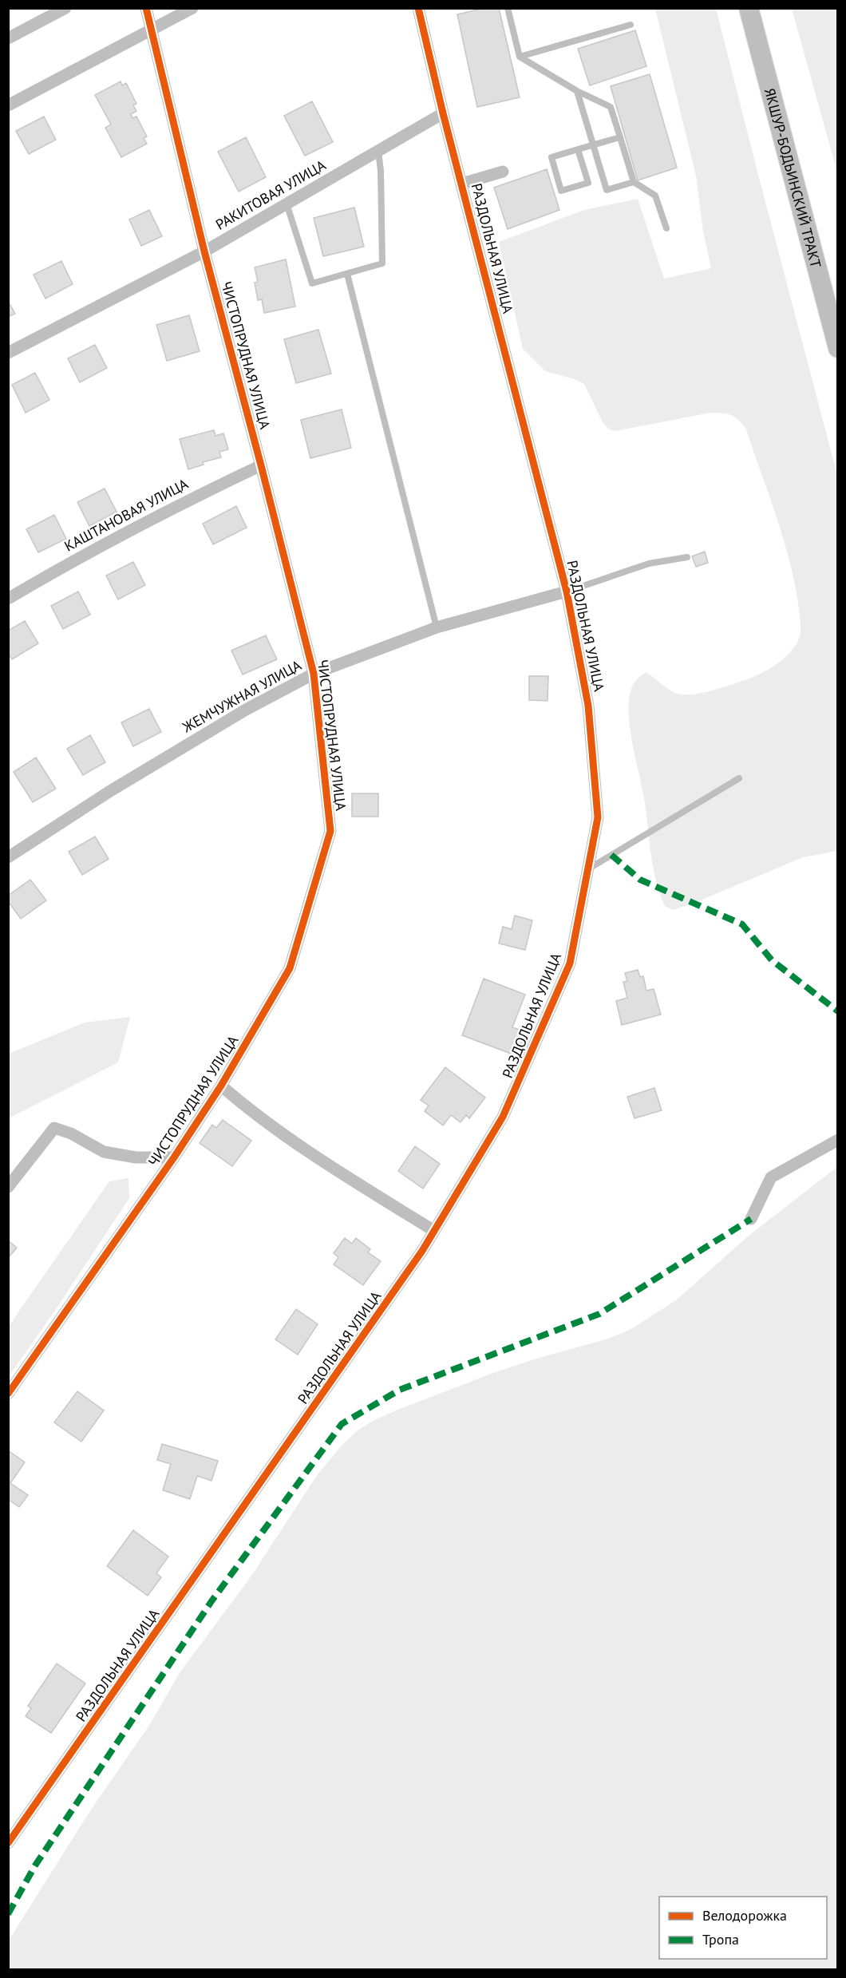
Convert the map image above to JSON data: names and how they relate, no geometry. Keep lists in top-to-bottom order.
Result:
{
  "streets": {
    "main road": ["ЯКШУР-БОДЬИНСКИЙ ТРАКТ"],
    "street": [
      "РАКИТОВАЯ УЛИЦА",
      "РАЗДОЛЬНАЯ УЛИЦА",
      "ЧИСТОПРУДНАЯ УЛИЦА",
      "КАШТАНОВАЯ УЛИЦА",
      "ЖЕМЧУЖНАЯ УЛИЦА"
    ]
  },
  "crossings": [
    ["РАКИТОВАЯ УЛИЦА", "РАЗДОЛЬНАЯ УЛИЦА"],
    ["РАКИТОВАЯ УЛИЦА", "ЧИСТОПРУДНАЯ УЛИЦА"],
    ["РАЗДОЛЬНАЯ УЛИЦА", "ЖЕМЧУЖНАЯ УЛИЦА"],
    ["ЧИСТОПРУДНАЯ УЛИЦА", "КАШТАНОВАЯ УЛИЦА"],
    ["ЧИСТОПРУДНАЯ УЛИЦА", "ЖЕМЧУЖНАЯ УЛИЦА"]
  ],
  "legend": ["Велодорожка", "Тропа"]
}
